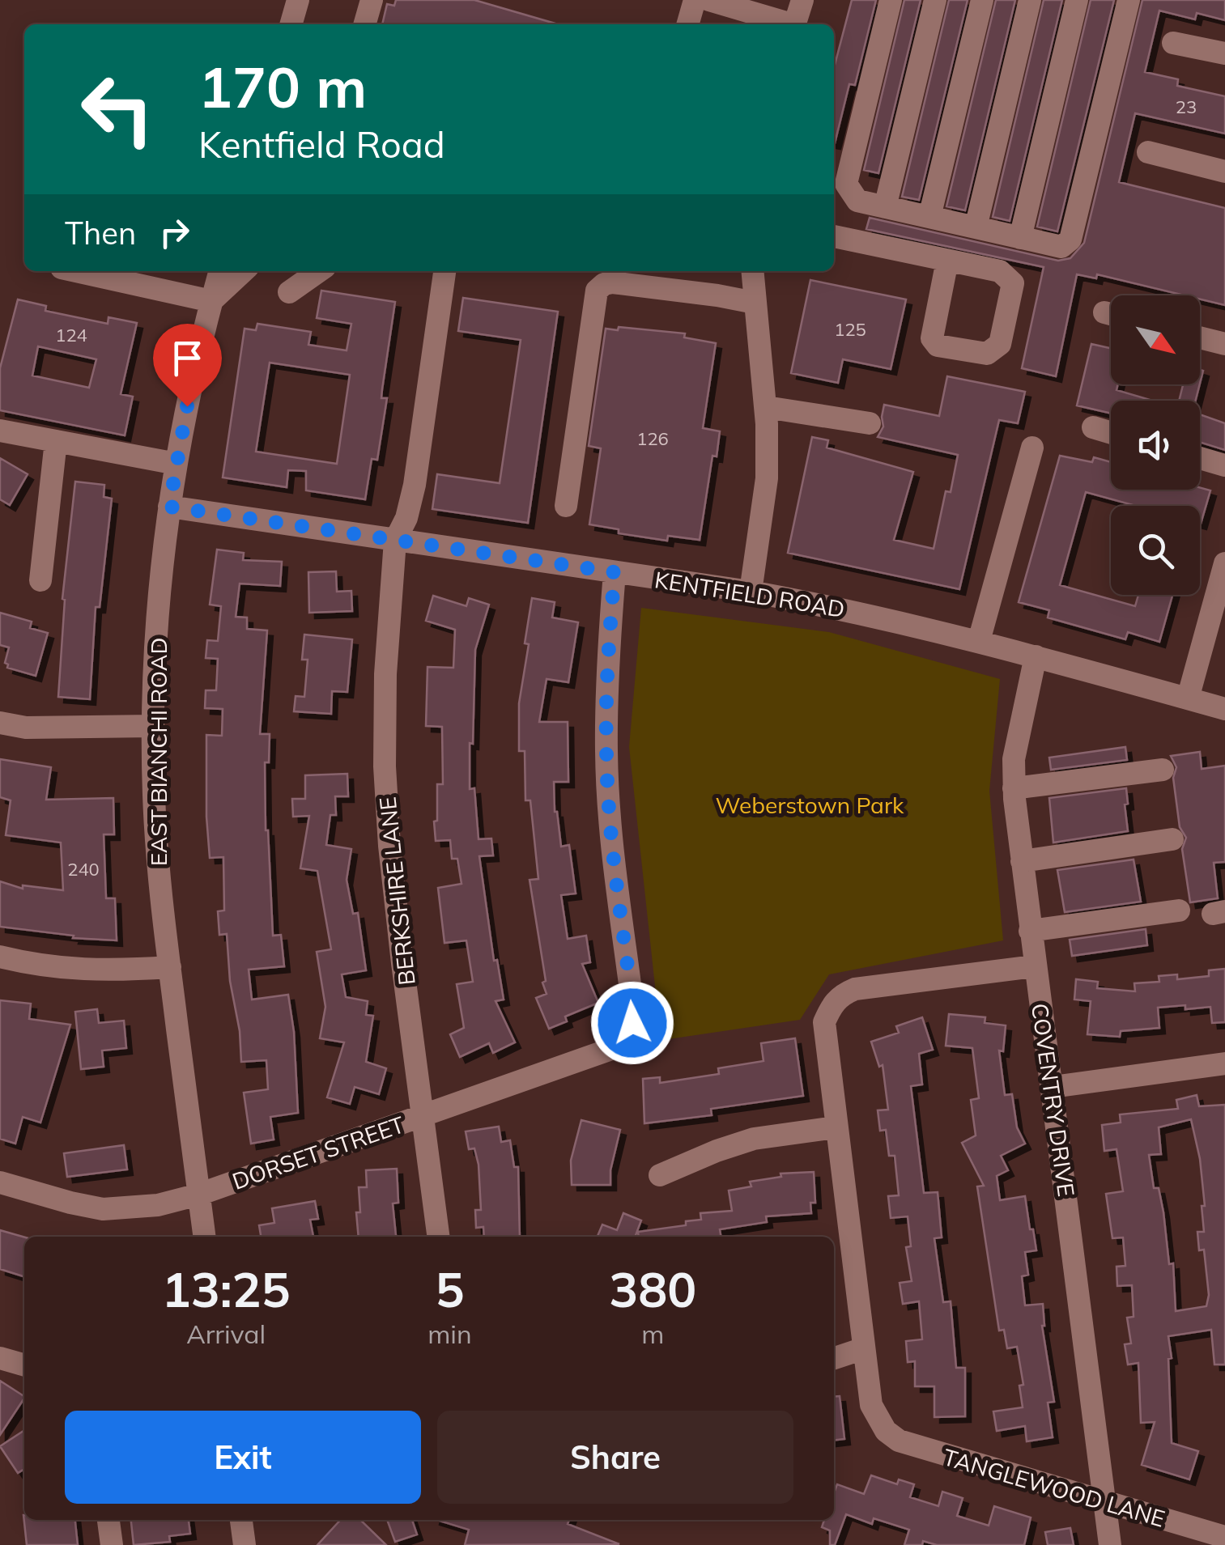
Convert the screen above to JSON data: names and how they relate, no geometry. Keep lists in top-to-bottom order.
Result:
{
  "streets": {
    "street": [
      "KENTFIELD ROAD",
      "EAST BIANCHI ROAD",
      "BERKSHIRE LANE",
      "COVENTRY DRIVE",
      "DORSET STREET",
      "TANGLEWOOD LANE"
    ]
  },
  "crossings": [
    ["KENTFIELD ROAD", "EAST BIANCHI ROAD"],
    ["KENTFIELD ROAD", "BERKSHIRE LANE"],
    ["KENTFIELD ROAD", "COVENTRY DRIVE"],
    ["KENTFIELD ROAD", "DORSET STREET"],
    ["EAST BIANCHI ROAD", "DORSET STREET"],
    ["BERKSHIRE LANE", "DORSET STREET"],
    ["COVENTRY DRIVE", "TANGLEWOOD LANE"]
  ],
  "parks": ["Weberstown Park"],
  "house_numbers": [
    "23",
    "125",
    "124",
    "126",
    "240"
  ],
  "north": "bottom right",
  "page": {
    "turn": ["170 m", "Kentfield Road"],
    "then": "Then",
    "eta": [
      "13:25",
      "Arrival",
      "5",
      "min",
      "380",
      "m"
    ],
    "buttons": ["Exit", "Share"]
  }
}
